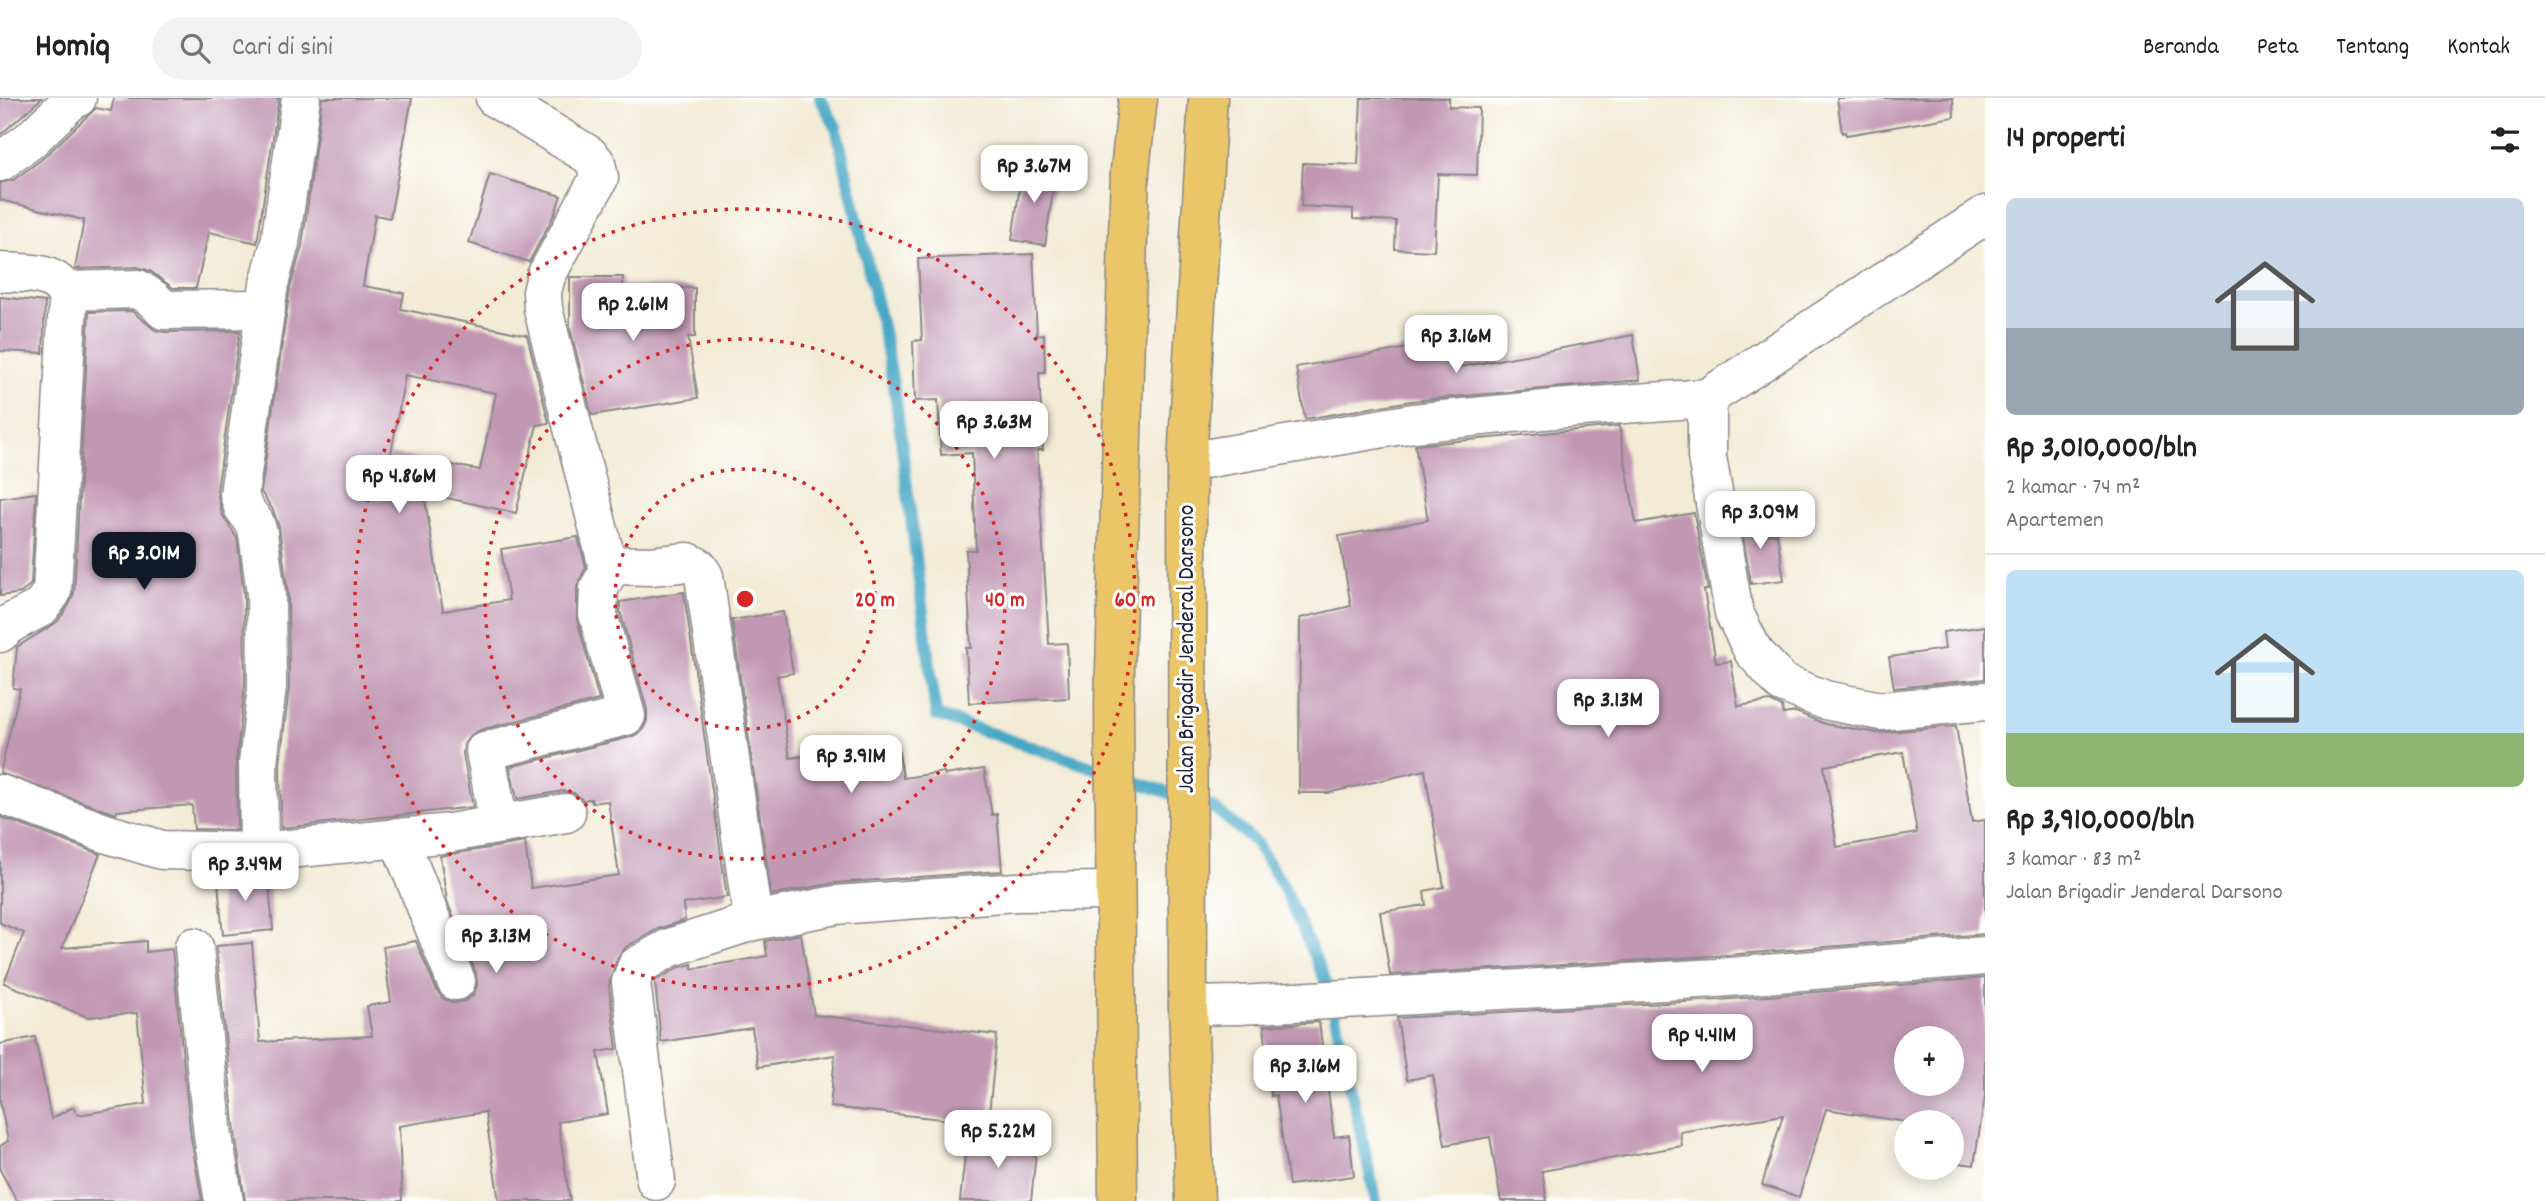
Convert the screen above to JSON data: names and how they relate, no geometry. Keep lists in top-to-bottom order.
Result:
{
  "streets": {
    "highway": ["Jalan Brigadir Jenderal Darsono"]
  },
  "page": {
    "header": "Homiq",
    "search": "Cari di sini",
    "nav": [
      "Beranda",
      "Peta",
      "Tentang",
      "Kontak"
    ],
    "heading": "14 properti",
    "price": [
      "Rp 3.67M",
      "Rp 2.61M",
      "Rp 3.16M",
      "Rp 3.63M",
      "Rp 4.86M",
      "Rp 3.09M",
      "Rp 3.01M",
      "Rp 3.13M",
      "Rp 3.91M",
      "Rp 3.49M",
      "Rp 3.13M",
      "Rp 4.41M",
      "Rp 3.16M",
      "Rp 5.22M"
    ],
    "list": [
      {
        "name": "Rp 3,010,000/bln",
        "note": "2 kamar · 74 m² · Apartemen"
      },
      {
        "name": "Rp 3,910,000/bln",
        "note": "3 kamar · 83 m² · Jalan Brigadir Jenderal Darsono"
      }
    ],
    "map_buttons": ["+", "−"]
  },
  "rings": ["20 m", "40 m", "60 m"]
}
